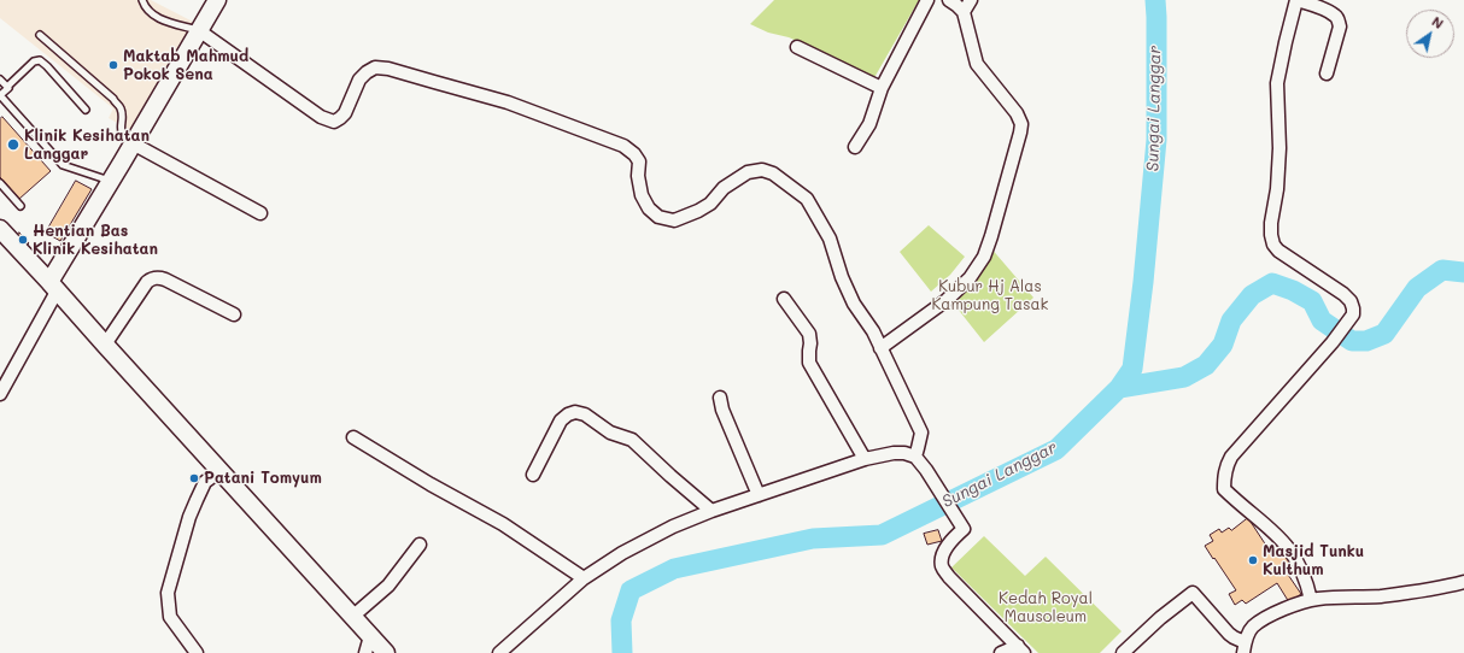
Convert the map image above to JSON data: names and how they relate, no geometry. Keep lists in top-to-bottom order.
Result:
{
  "water": ["Sungai Langgar"],
  "parks": ["Kubur Hj Alas Kampung Tasak", "Kedah Royal Mausoleum"],
  "places": [
    "Maktab Mahmud Pokok Sena",
    "Klinik Kesihatan Langgar",
    "Hentian Bas Klinik Kesihatan",
    "Patani Tomyum",
    "Masjid Tunku Kulthum"
  ],
  "north": "top right"
}
